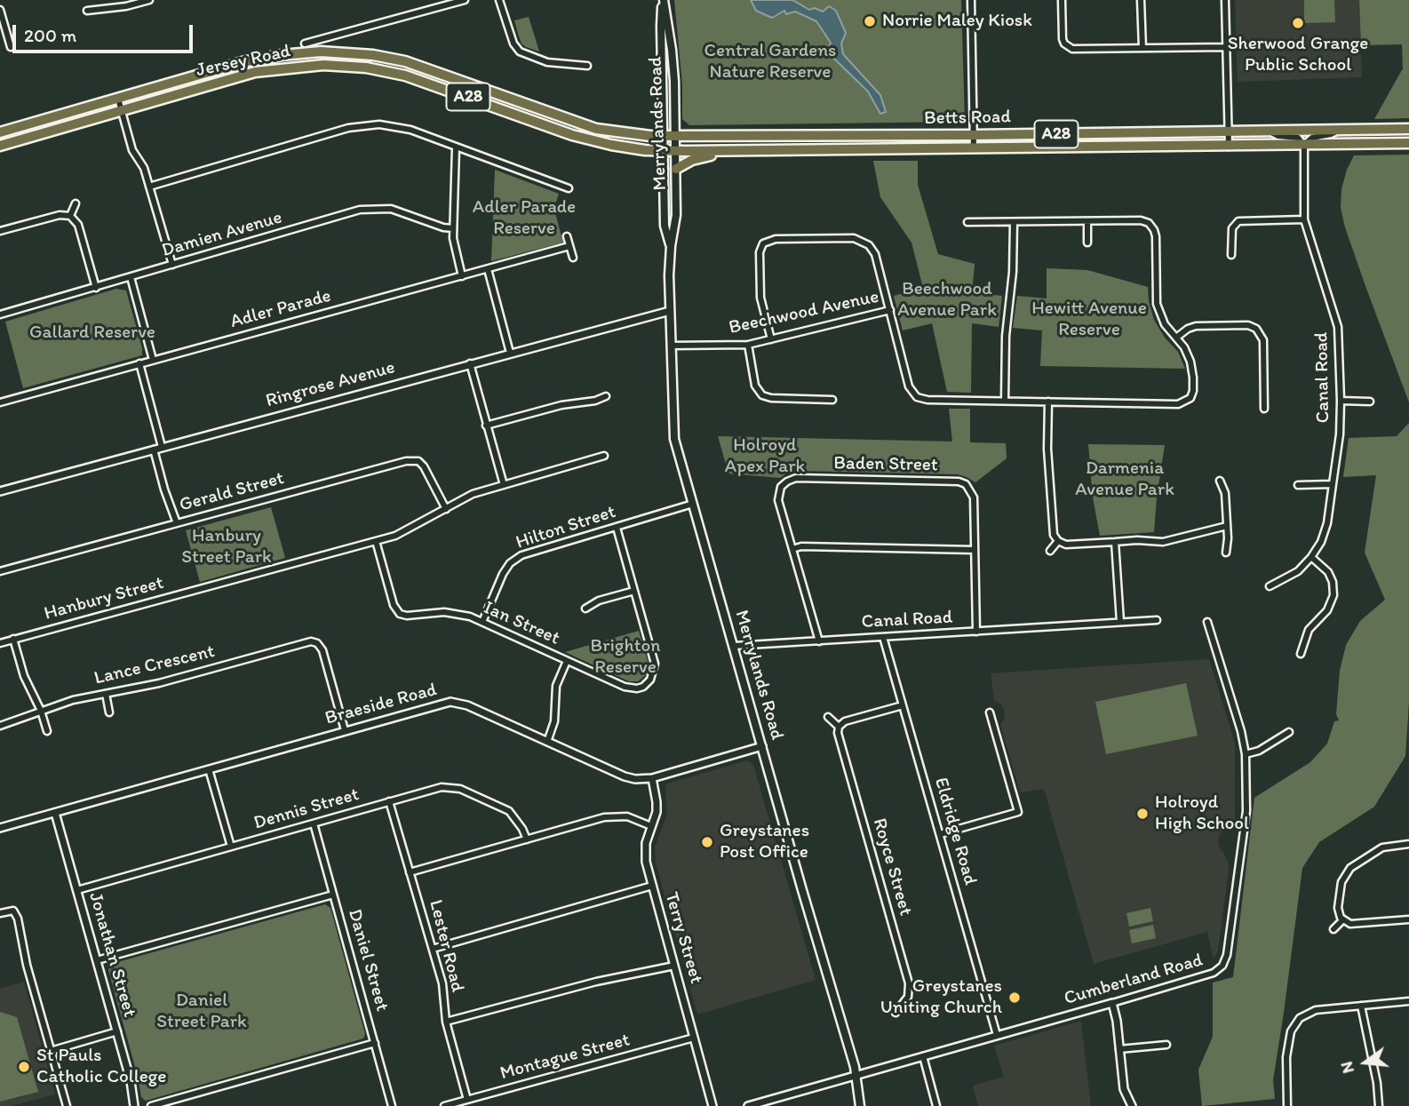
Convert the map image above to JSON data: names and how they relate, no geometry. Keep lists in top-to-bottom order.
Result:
{
  "streets": {
    "highway": ["Jersey Road", "A28", "Betts Road"],
    "main road": ["Merrylands Road"],
    "street": [
      "Damien Avenue",
      "Adler Parade",
      "Beechwood Avenue",
      "Canal Road",
      "Ringrose Avenue",
      "Baden Street",
      "Gerald Street",
      "Hilton Street",
      "Hanbury Street",
      "Ian Street",
      "Lance Crescent",
      "Braeside Road",
      "Dennis Street",
      "Eldridge Road",
      "Royce Street",
      "Terry Street",
      "Lester Road",
      "Jonathan Street",
      "Daniel Street",
      "Cumberland Road",
      "Montague Street"
    ]
  },
  "crossings": [
    ["Jersey Road", "Betts Road"],
    ["Jersey Road", "Merrylands Road"],
    ["Betts Road", "Merrylands Road"],
    ["Betts Road", "Canal Road"],
    ["Merrylands Road", "Beechwood Avenue"],
    ["Merrylands Road", "Canal Road"],
    ["Merrylands Road", "Ringrose Avenue"],
    ["Merrylands Road", "Hilton Street"],
    ["Merrylands Road", "Braeside Road"],
    ["Merrylands Road", "Cumberland Road"],
    ["Canal Road", "Baden Street"],
    ["Canal Road", "Eldridge Road"],
    ["Gerald Street", "Hanbury Street"],
    ["Hilton Street", "Ian Street"],
    ["Lance Crescent", "Braeside Road"],
    ["Braeside Road", "Terry Street"],
    ["Braeside Road", "Jonathan Street"],
    ["Dennis Street", "Lester Road"],
    ["Dennis Street", "Jonathan Street"],
    ["Dennis Street", "Daniel Street"],
    ["Eldridge Road", "Cumberland Road"],
    ["Terry Street", "Montague Street"],
    ["Lester Road", "Montague Street"]
  ],
  "parks": [
    "Central Gardens Nature Reserve",
    "Adler Parade Reserve",
    "Beechwood Avenue Park",
    "Hewitt Avenue Reserve",
    "Gallard Reserve",
    "Holroyd Apex Park",
    "Darmenia Avenue Park",
    "Hanbury Street Park",
    "Brighton Reserve",
    "Daniel Street Park"
  ],
  "places": [
    "Norrie Maley Kiosk",
    "Sherwood Grange Public School",
    "Holroyd High School",
    "Greystanes Post Office",
    "Greystanes Uniting Church",
    "St Pauls Catholic College"
  ],
  "scale_bar": "200 m",
  "north": "left"
}
